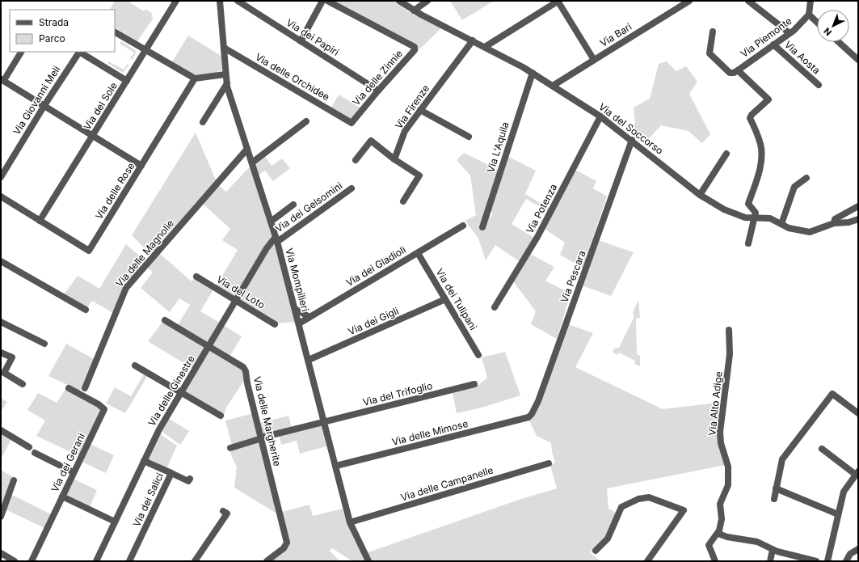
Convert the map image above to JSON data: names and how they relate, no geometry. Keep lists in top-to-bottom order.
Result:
{
  "streets": {
    "street": [
      "Via Bari",
      "Via dei Papiri",
      "Via Piemonte",
      "Via Aosta",
      "Via delle Orchidee",
      "Via delle Zinnie",
      "Via Giovanni Meli",
      "Via del Sole",
      "Via Firenze",
      "Via del Soccorso",
      "Via L'Aquila",
      "Via delle Rose",
      "Via dei Gelsomini",
      "Via Potenza",
      "Via delle Magnolie",
      "Via dei Gladioli",
      "Via Pescara",
      "Via Mompilieri",
      "Via del Loto",
      "Via dei Tulipani",
      "Via dei Gigli",
      "Via delle Ginestre",
      "Via del Trifoglio",
      "Via Alto Adige",
      "Via delle Margherite",
      "Via delle Mimose",
      "Via dei Gerani",
      "Via delle Campanelle",
      "Via dei Salici"
    ]
  },
  "crossings": [
    ["Via Bari", "Via del Soccorso"],
    ["Via dei Papiri", "Via delle Zinnie"],
    ["Via Piemonte", "Via Aosta"],
    ["Via Piemonte", "Via del Soccorso"],
    ["Via delle Orchidee", "Via delle Zinnie"],
    ["Via delle Orchidee", "Via Mompilieri"],
    ["Via del Sole", "Via delle Rose"],
    ["Via Firenze", "Via del Soccorso"],
    ["Via del Soccorso", "Via L'Aquila"],
    ["Via del Soccorso", "Via Potenza"],
    ["Via del Soccorso", "Via Pescara"],
    ["Via dei Gelsomini", "Via Mompilieri"],
    ["Via dei Gelsomini", "Via delle Ginestre"],
    ["Via delle Magnolie", "Via Mompilieri"],
    ["Via dei Gladioli", "Via Mompilieri"],
    ["Via dei Gladioli", "Via dei Tulipani"],
    ["Via Pescara", "Via delle Mimose"],
    ["Via Mompilieri", "Via dei Gigli"],
    ["Via Mompilieri", "Via delle Ginestre"],
    ["Via Mompilieri", "Via del Trifoglio"],
    ["Via Mompilieri", "Via delle Mimose"],
    ["Via Mompilieri", "Via delle Campanelle"],
    ["Via del Loto", "Via delle Ginestre"],
    ["Via dei Tulipani", "Via dei Gigli"],
    ["Via delle Ginestre", "Via delle Margherite"],
    ["Via delle Ginestre", "Via dei Salici"],
    ["Via del Trifoglio", "Via delle Margherite"]
  ],
  "legend": ["Strada", "Parco"],
  "north": "bottom left"
}
